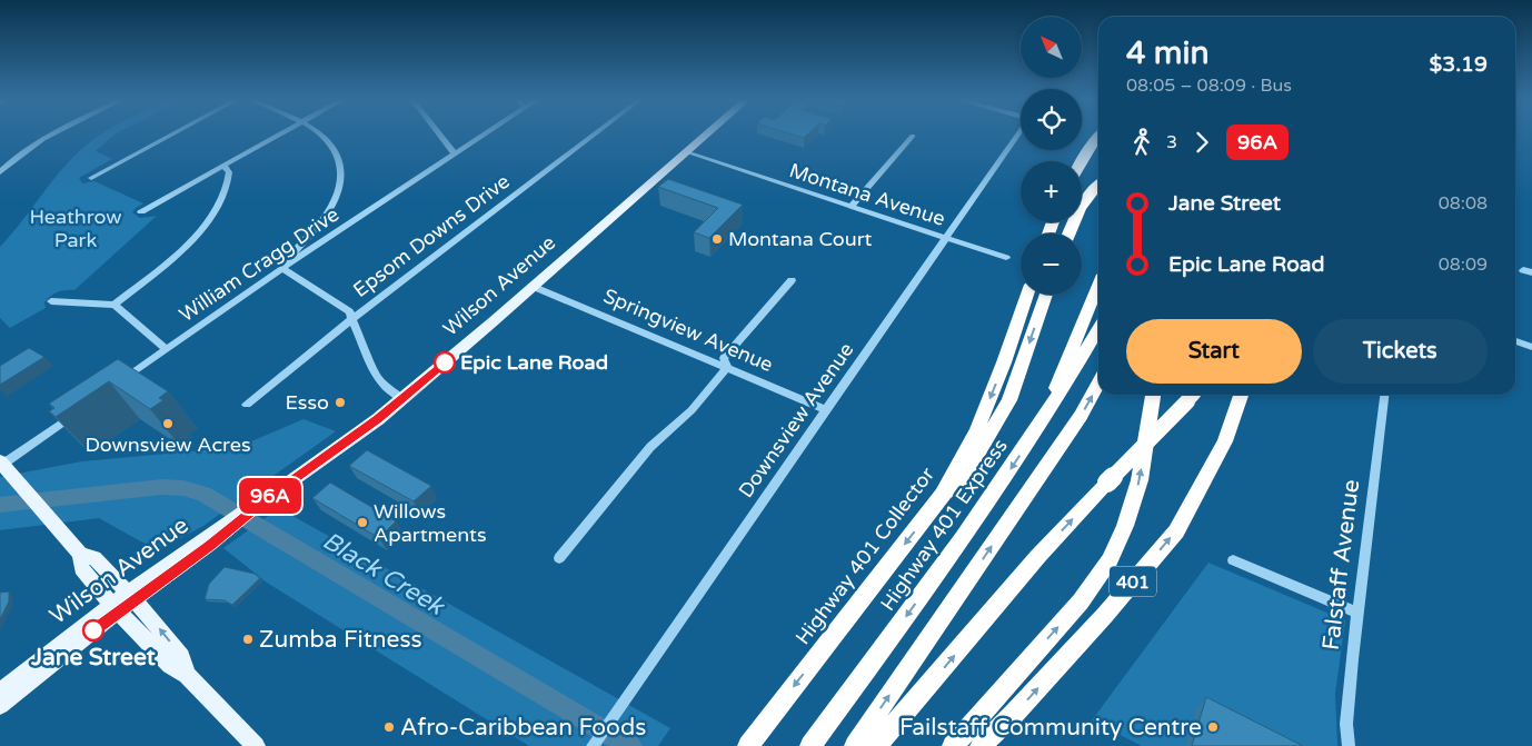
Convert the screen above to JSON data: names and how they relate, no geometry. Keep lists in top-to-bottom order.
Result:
{
  "streets": {
    "highway": ["Highway 401 Express", "Highway 401 Collector", "401"],
    "main road": ["Wilson Avenue"],
    "street": [
      "Montana Avenue",
      "Epsom Downs Drive",
      "William Cragg Drive",
      "Springview Avenue",
      "Downsview Avenue",
      "Falstaff Avenue"
    ]
  },
  "crossings": [
    ["Montana Avenue", "Wilson Avenue"],
    ["Montana Avenue", "Downsview Avenue"],
    ["Wilson Avenue", "Springview Avenue"],
    ["Springview Avenue", "Downsview Avenue"]
  ],
  "water": ["Black Creek"],
  "parks": ["Heathrow Park"],
  "places": [
    "Montana Court",
    "Epic Lane Road",
    "Esso",
    "Downsview Acres",
    "Willows Apartments",
    "Jane Street",
    "Zumba Fitness",
    "Afro-Caribbean Foods",
    "Failstaff Community Centre"
  ],
  "lines": ["bus line 96A"],
  "north": "top left",
  "page": {
    "on_map": "96A",
    "map_buttons": ["+", "−"],
    "heading": ["4 min", "08:05 – 08:09 · Bus", "$3.19"],
    "legs": ["3", "96A"],
    "list": [
      {
        "name": "Jane Street",
        "value": "08:08"
      },
      {
        "name": "Epic Lane Road",
        "value": "08:09"
      }
    ],
    "buttons": ["Start", "Tickets"]
  }
}
